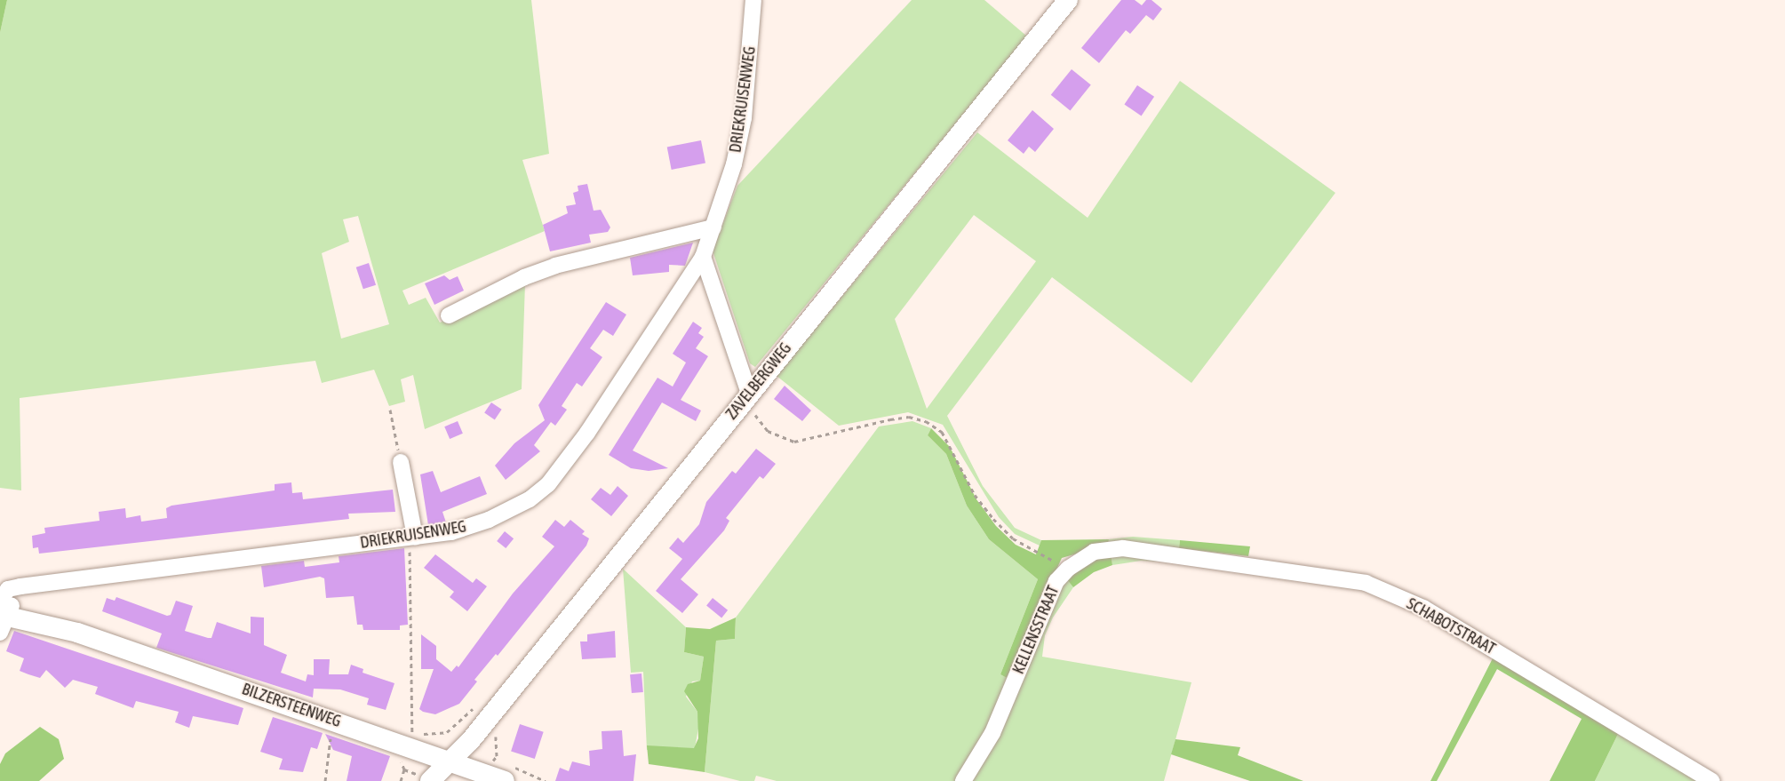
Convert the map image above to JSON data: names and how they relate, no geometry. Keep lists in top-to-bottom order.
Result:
{
  "streets": {
    "main road": ["ZAVELBERGWEG", "BILZERSTEENWEG"],
    "street": ["DRIEKRUISENWEG", "SCHABOTSTRAAT", "KELLENSSTRAAT"]
  },
  "crossings": [
    ["DRIEKRUISENWEG", "BILZERSTEENWEG"],
    ["ZAVELBERGWEG", "KELLENSSTRAAT"],
    ["ZAVELBERGWEG", "BILZERSTEENWEG"],
    ["SCHABOTSTRAAT", "KELLENSSTRAAT"]
  ]
}
